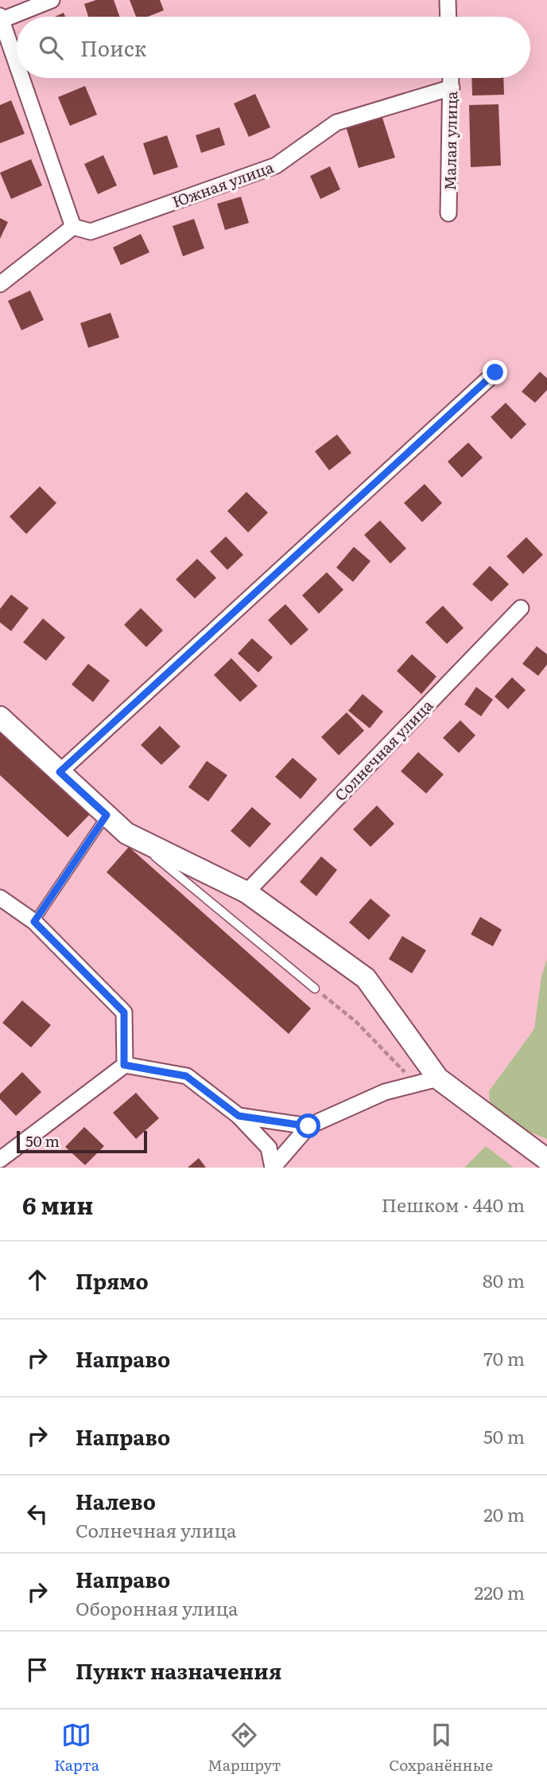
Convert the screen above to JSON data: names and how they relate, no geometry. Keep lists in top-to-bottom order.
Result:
{
  "streets": {
    "street": ["Малая улица", "Южная улица", "Солнечная улица"]
  },
  "crossings": [
    ["Малая улица", "Южная улица"]
  ],
  "scale_bar": "50 m",
  "page": {
    "search": "Поиск",
    "scale": "50 m",
    "heading": ["6 мин", "Пешком · 440 m"],
    "list": [
      ["Прямо", "80 m"],
      ["Направо", "70 m"],
      ["Направо", "50 m"],
      ["Налево", "Солнечная улица", "20 m"],
      ["Направо", "Оборонная улица", "220 m"],
      "Пункт назначения"
    ],
    "nav": ["Карта", "Маршрут", "Сохранённые"]
  }
}
